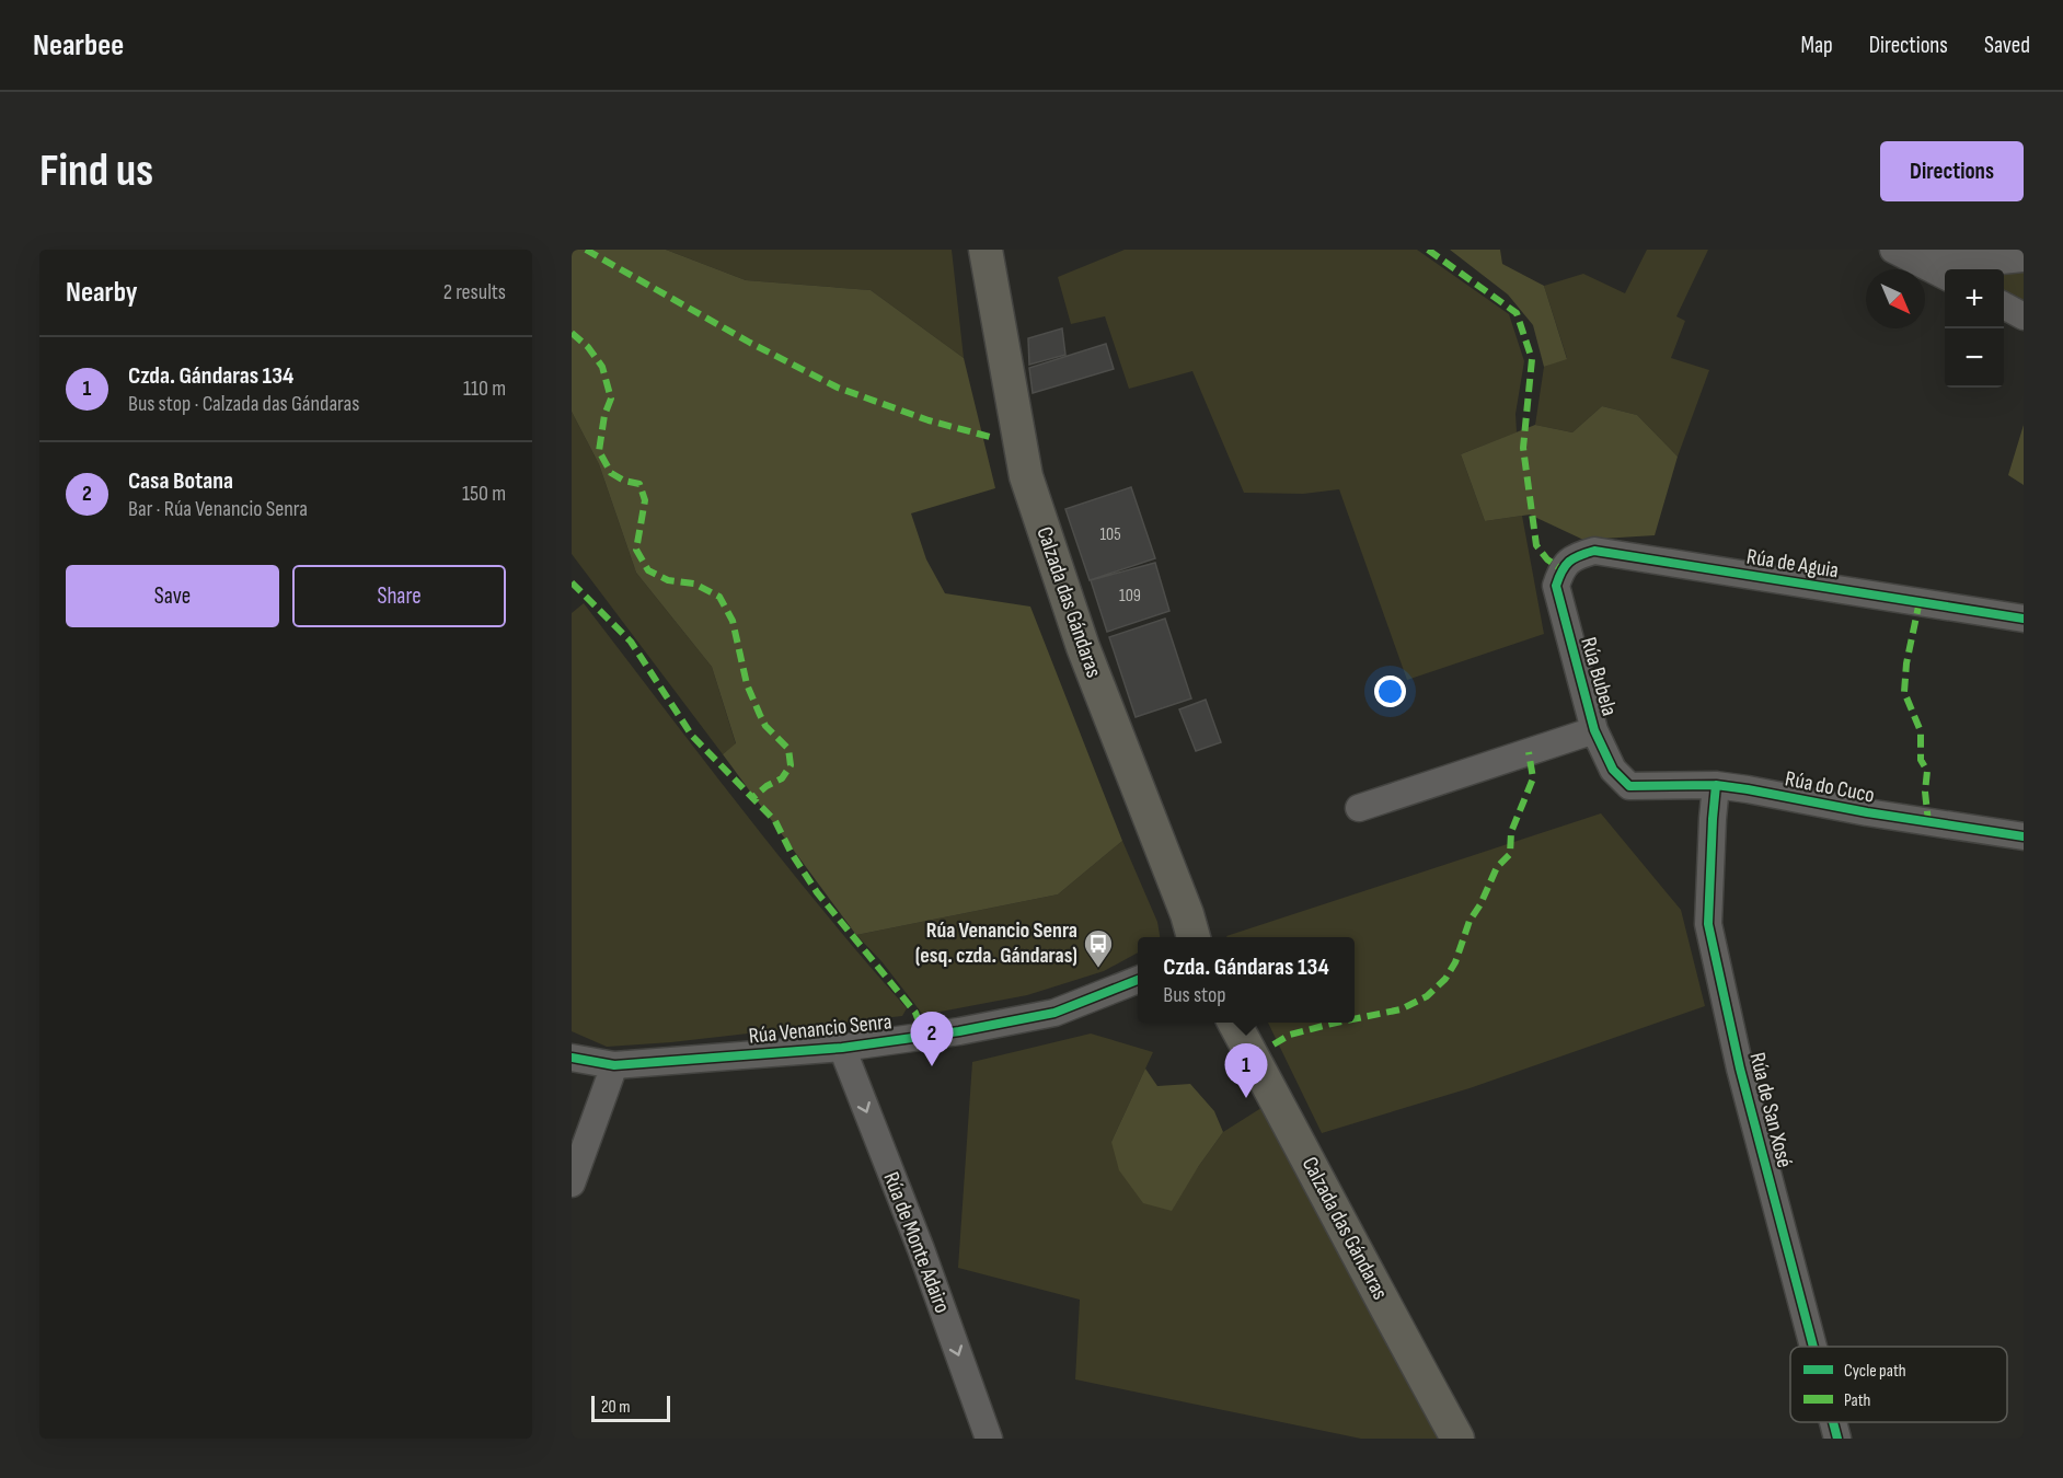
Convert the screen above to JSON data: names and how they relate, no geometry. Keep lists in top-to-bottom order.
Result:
{
  "streets": {
    "main road": ["Calzada das Gándaras"],
    "street": [
      "Rúa de Aguia",
      "Rúa Bubela",
      "Rúa do Cuco",
      "Rúa Venancio Senra",
      "Rúa de San Xosé",
      "Rúa de Monte Adairo"
    ]
  },
  "crossings": [
    ["Rúa de Aguia", "Rúa Bubela"],
    ["Rúa Bubela", "Rúa do Cuco"],
    ["Rúa do Cuco", "Rúa de San Xosé"],
    ["Rúa Venancio Senra", "Rúa de Monte Adairo"]
  ],
  "one_way": ["Rúa de Monte Adairo"],
  "places": {
    "bus stop": ["Rúa Venancio Senra (esq. czda. Gándaras)"]
  },
  "house_numbers": ["105", "109"],
  "legend": ["Cycle path", "Path"],
  "scale_bar": "20 m",
  "north": "bottom right",
  "page": {
    "header": "Nearbee",
    "nav": ["Map", "Directions", "Saved"],
    "buttons": [
      "Directions",
      ["Save", "Share"]
    ],
    "title": "Find us",
    "heading": ["Nearby", "2 results"],
    "map_buttons": ["+", "−"],
    "list": [
      {
        "mark": "1",
        "name": "Czda. Gándaras 134",
        "note": "Bus stop · Calzada das Gándaras",
        "value": "110 m"
      },
      {
        "mark": "2",
        "name": "Casa Botana",
        "note": "Bar · Rúa Venancio Senra",
        "value": "150 m"
      }
    ],
    "popup": ["Czda. Gándaras 134", "Bus stop"],
    "pins": ["2", "1"],
    "scale": "20 m"
  }
}
